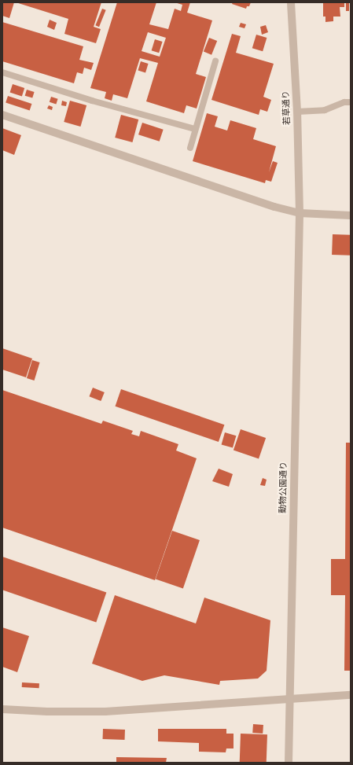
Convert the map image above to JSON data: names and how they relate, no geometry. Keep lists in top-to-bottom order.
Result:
{
  "streets": {
    "street": ["若草通り", "動物公園通り"]
  },
  "crossings": [
    ["若草通り", "動物公園通り"]
  ]
}
